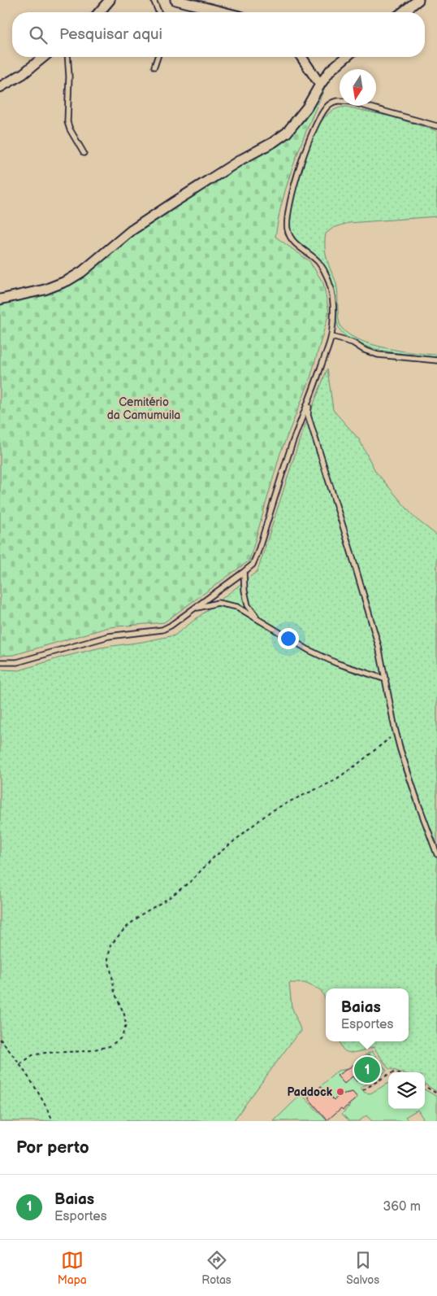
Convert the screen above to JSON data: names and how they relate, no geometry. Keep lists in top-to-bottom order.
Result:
{
  "parks": ["Cemitério da Camumuila"],
  "places": ["Paddock"],
  "north": "bottom",
  "page": {
    "search": "Pesquisar aqui",
    "popup": ["Baias", "Esportes"],
    "pins": "1",
    "heading": "Por perto",
    "list": [
      {
        "mark": "1",
        "name": "Baias",
        "note": "Esportes",
        "value": "360 m"
      }
    ],
    "nav": ["Mapa", "Rotas", "Salvos"]
  }
}
